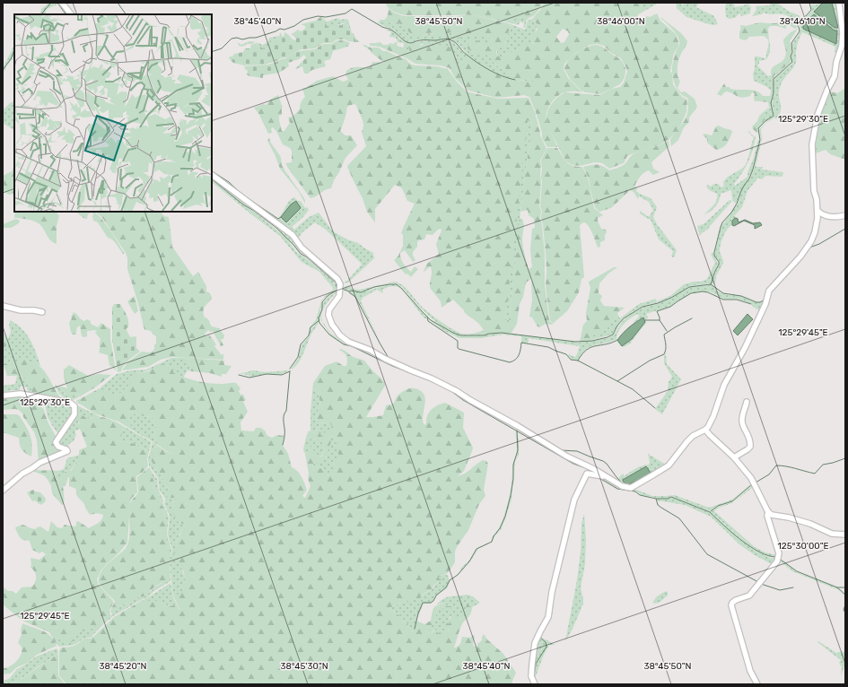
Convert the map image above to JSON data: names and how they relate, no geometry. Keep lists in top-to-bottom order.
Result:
{
  "coordinates": [
    "38°45'40\"N",
    "38°45'50\"N",
    "38°46'00\"N",
    "38°46'10\"N",
    "125°29'30\"E",
    "125°29'45\"E",
    "125°30'00\"E",
    "38°45'20\"N",
    "38°45'30\"N"
  ]
}
